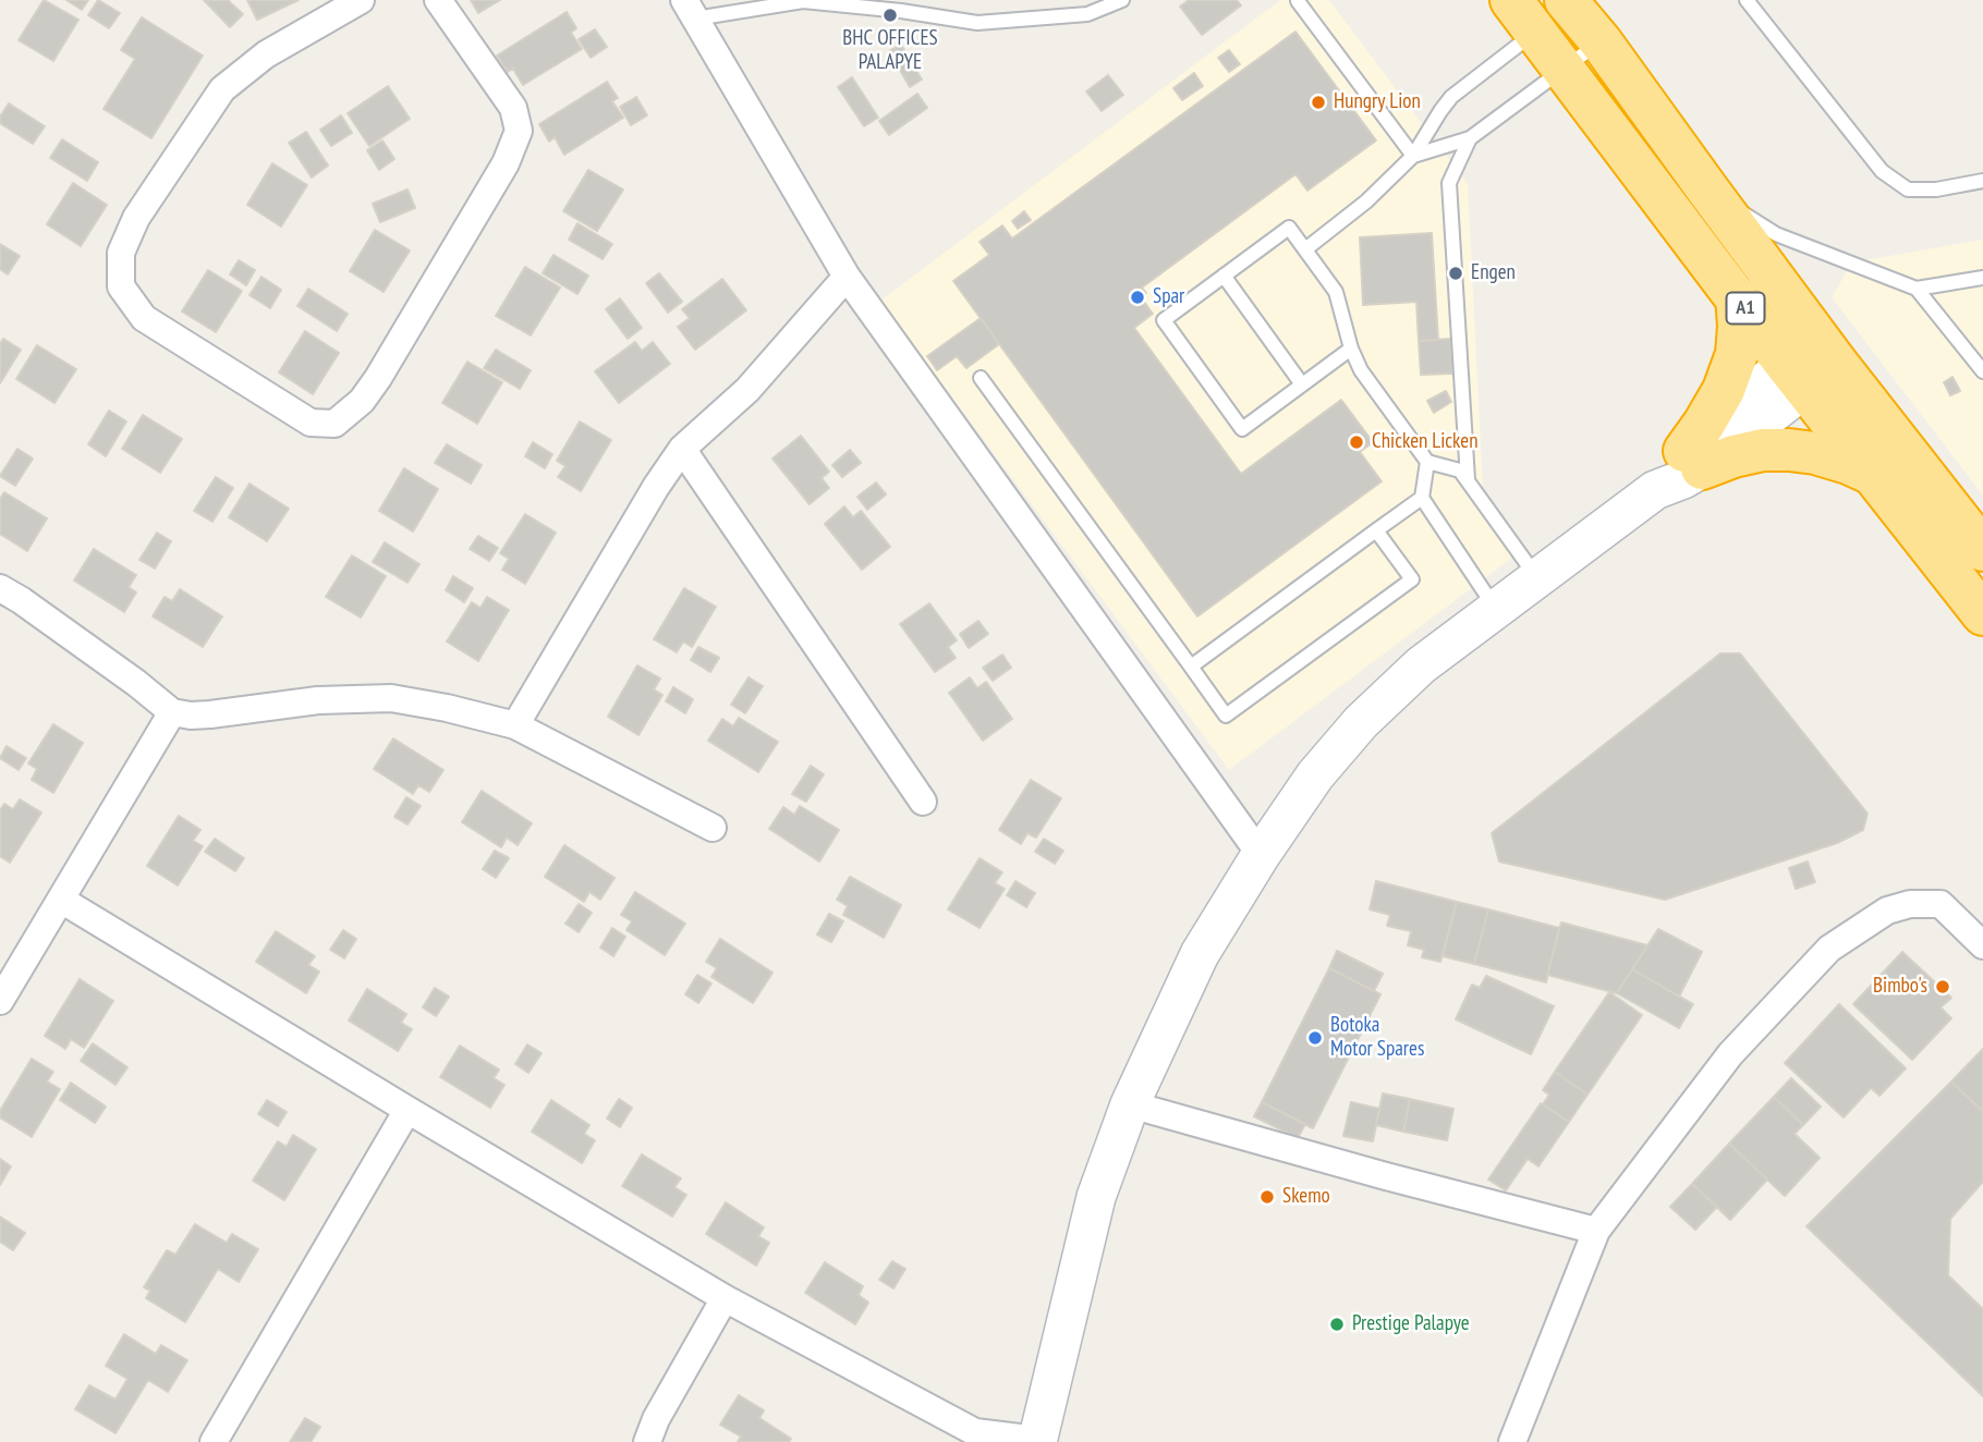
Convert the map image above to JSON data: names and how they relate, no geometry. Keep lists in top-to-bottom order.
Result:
{
  "streets": {
    "highway": ["A1"]
  },
  "places": [
    "BHC OFFICES PALAPYE",
    "Hungry Lion",
    "Engen",
    "Spar",
    "Chicken Licken",
    "Bimbo's",
    "Botoka Motor Spares",
    "Skemo",
    "Prestige Palapye"
  ]
}
